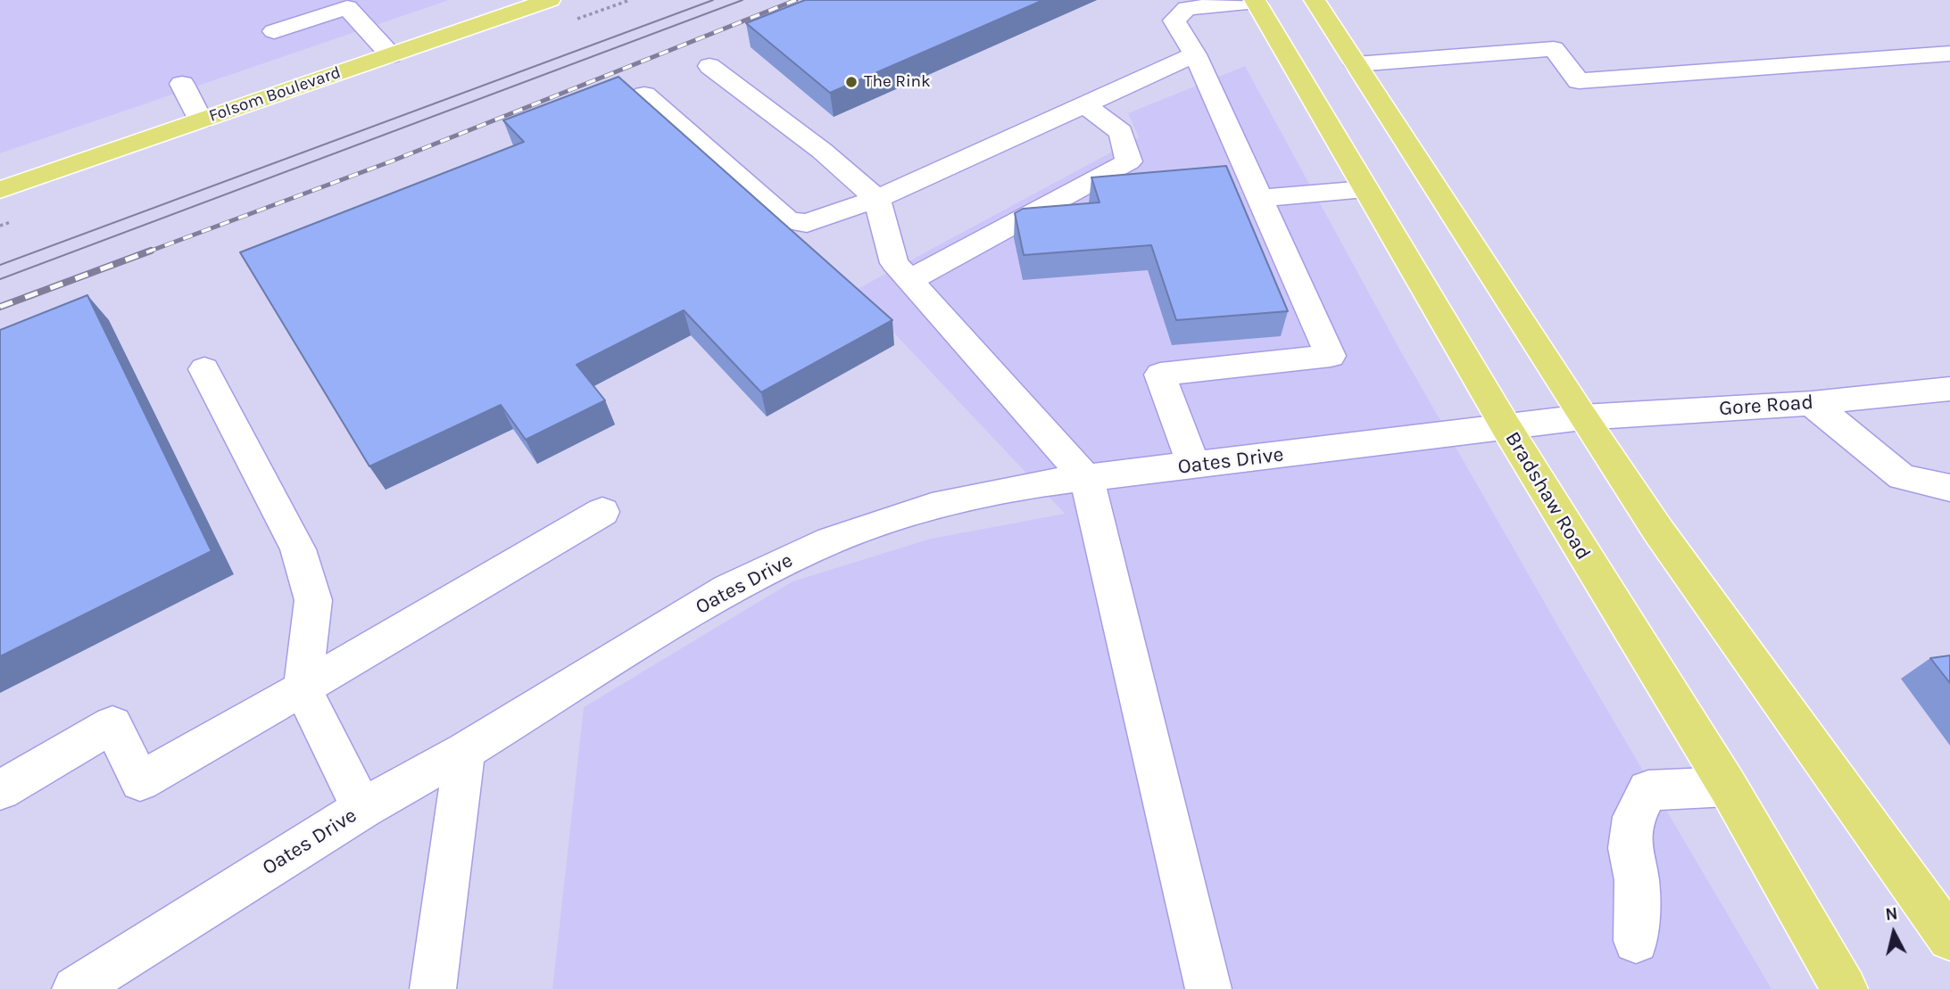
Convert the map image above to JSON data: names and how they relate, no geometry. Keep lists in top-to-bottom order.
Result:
{
  "streets": {
    "main road": ["Folsom Boulevard", "Bradshaw Road"],
    "street": ["Gore Road", "Oates Drive"]
  },
  "crossings": [
    ["Gore Road", "Oates Drive"],
    ["Gore Road", "Bradshaw Road"],
    ["Oates Drive", "Bradshaw Road"]
  ],
  "places": ["The Rink"],
  "north": "top"
}
